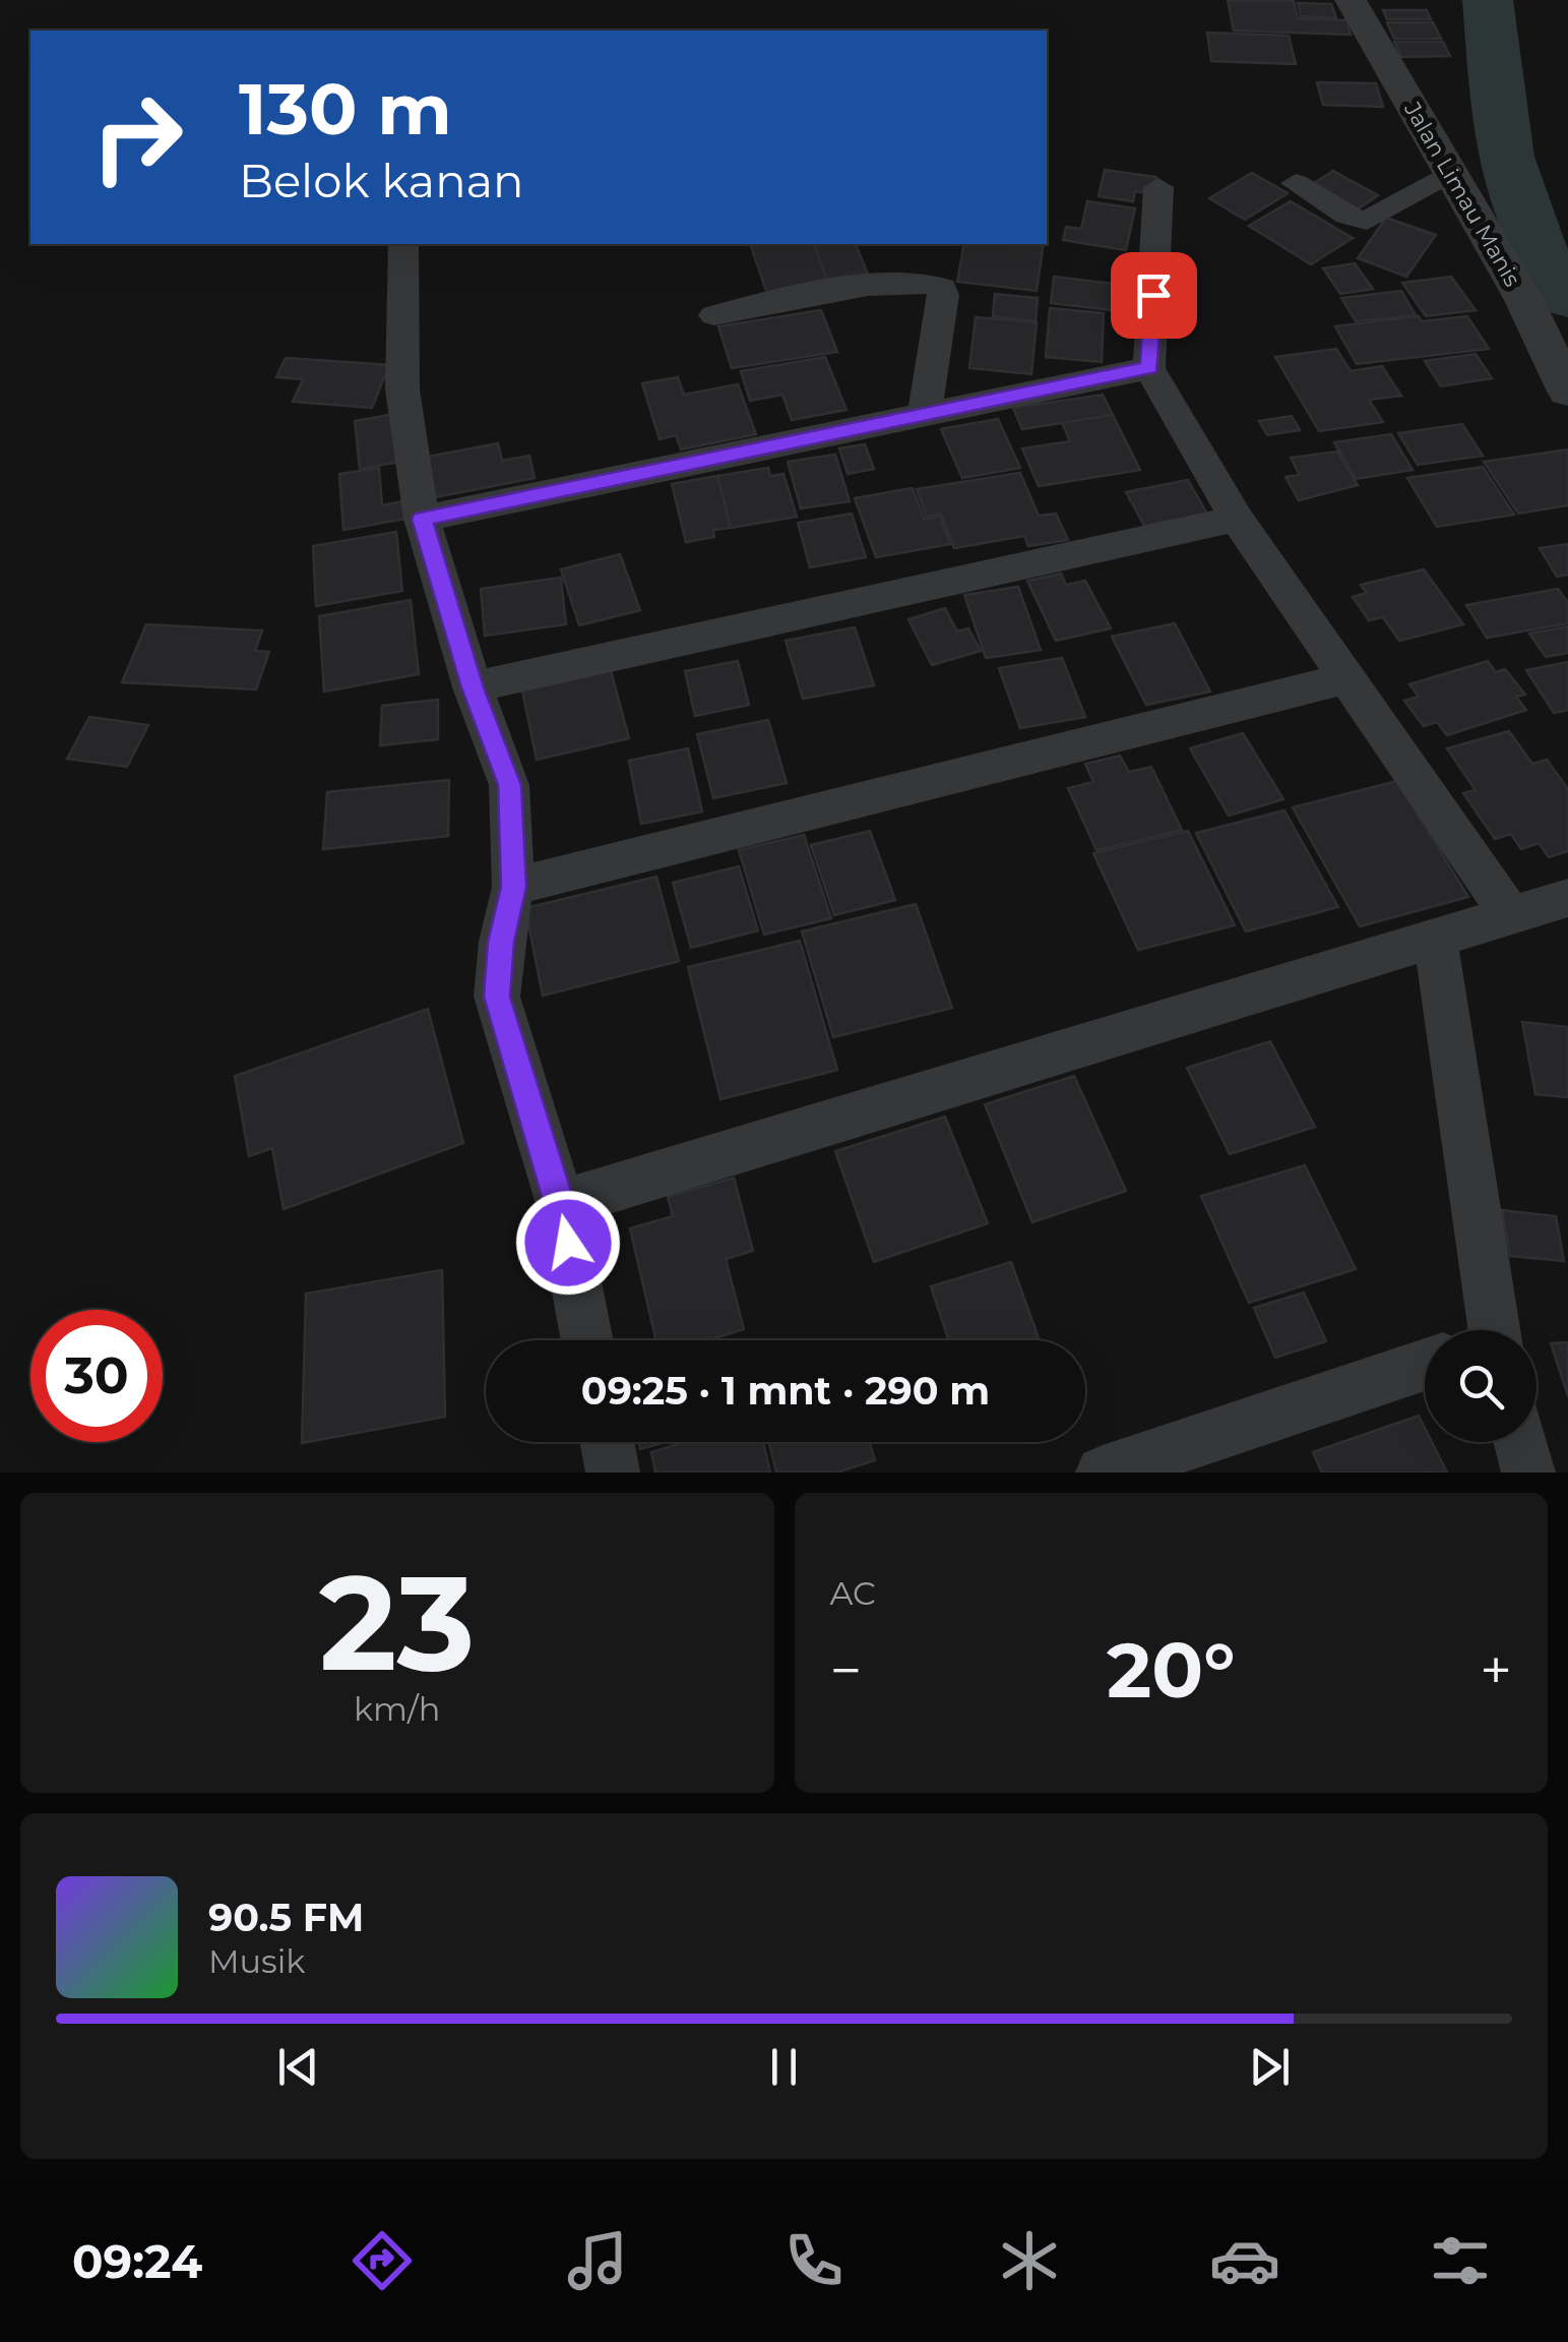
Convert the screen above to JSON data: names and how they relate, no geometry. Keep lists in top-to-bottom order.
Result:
{
  "streets": {
    "street": ["Jalan Limau Manis"]
  },
  "page": {
    "turn": ["130 m", "Belok kanan"],
    "limit": "30",
    "trip": "09:25 · 1 mnt · 290 m",
    "tile": [
      ["23", "km/h"],
      "AC"
    ],
    "heat": ["−", "20°", "+"],
    "song": ["90.5 FM", "Musik"],
    "tabs": "09:24"
  }
}
